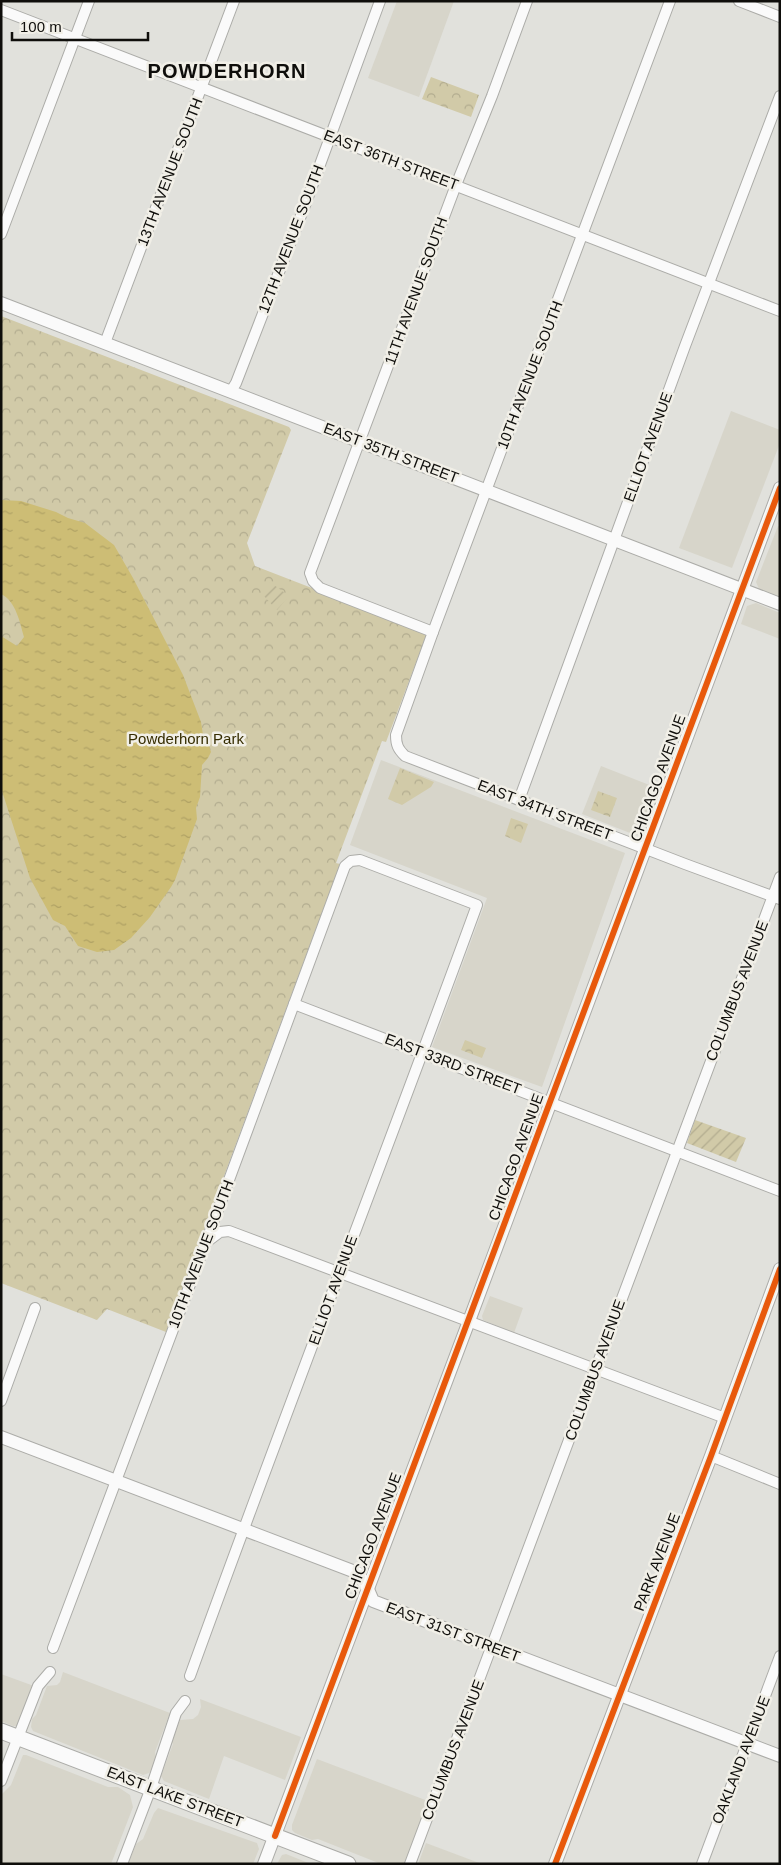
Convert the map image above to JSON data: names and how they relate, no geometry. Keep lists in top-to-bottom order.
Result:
{
  "streets": {
    "main road": ["EAST LAKE STREET"],
    "street": [
      "EAST 36TH STREET",
      "13TH AVENUE SOUTH",
      "12TH AVENUE SOUTH",
      "11TH AVENUE SOUTH",
      "10TH AVENUE SOUTH",
      "ELLIOT AVENUE",
      "EAST 35TH STREET",
      "CHICAGO AVENUE",
      "EAST 34TH STREET",
      "COLUMBUS AVENUE",
      "EAST 33RD STREET",
      "PARK AVENUE",
      "EAST 31ST STREET",
      "OAKLAND AVENUE"
    ]
  },
  "crossings": [
    ["EAST 36TH STREET", "13TH AVENUE SOUTH"],
    ["EAST 36TH STREET", "12TH AVENUE SOUTH"],
    ["EAST 36TH STREET", "11TH AVENUE SOUTH"],
    ["EAST 36TH STREET", "10TH AVENUE SOUTH"],
    ["EAST 36TH STREET", "ELLIOT AVENUE"],
    ["13TH AVENUE SOUTH", "EAST 35TH STREET"],
    ["12TH AVENUE SOUTH", "EAST 35TH STREET"],
    ["11TH AVENUE SOUTH", "10TH AVENUE SOUTH"],
    ["11TH AVENUE SOUTH", "EAST 35TH STREET"],
    ["10TH AVENUE SOUTH", "ELLIOT AVENUE"],
    ["10TH AVENUE SOUTH", "EAST 35TH STREET"],
    ["10TH AVENUE SOUTH", "EAST 34TH STREET"],
    ["10TH AVENUE SOUTH", "EAST 33RD STREET"],
    ["10TH AVENUE SOUTH", "EAST 31ST STREET"],
    ["ELLIOT AVENUE", "EAST 35TH STREET"],
    ["ELLIOT AVENUE", "EAST 34TH STREET"],
    ["ELLIOT AVENUE", "EAST 33RD STREET"],
    ["ELLIOT AVENUE", "EAST 31ST STREET"],
    ["EAST 35TH STREET", "CHICAGO AVENUE"],
    ["CHICAGO AVENUE", "EAST 34TH STREET"],
    ["CHICAGO AVENUE", "EAST 33RD STREET"],
    ["CHICAGO AVENUE", "EAST 31ST STREET"],
    ["CHICAGO AVENUE", "EAST LAKE STREET"],
    ["EAST 34TH STREET", "COLUMBUS AVENUE"],
    ["COLUMBUS AVENUE", "EAST 33RD STREET"],
    ["COLUMBUS AVENUE", "EAST 31ST STREET"],
    ["PARK AVENUE", "EAST 31ST STREET"],
    ["EAST 31ST STREET", "OAKLAND AVENUE"]
  ],
  "districts": ["POWDERHORN"],
  "parks": ["Powderhorn Park"],
  "scale_bar": "100 m"
}
